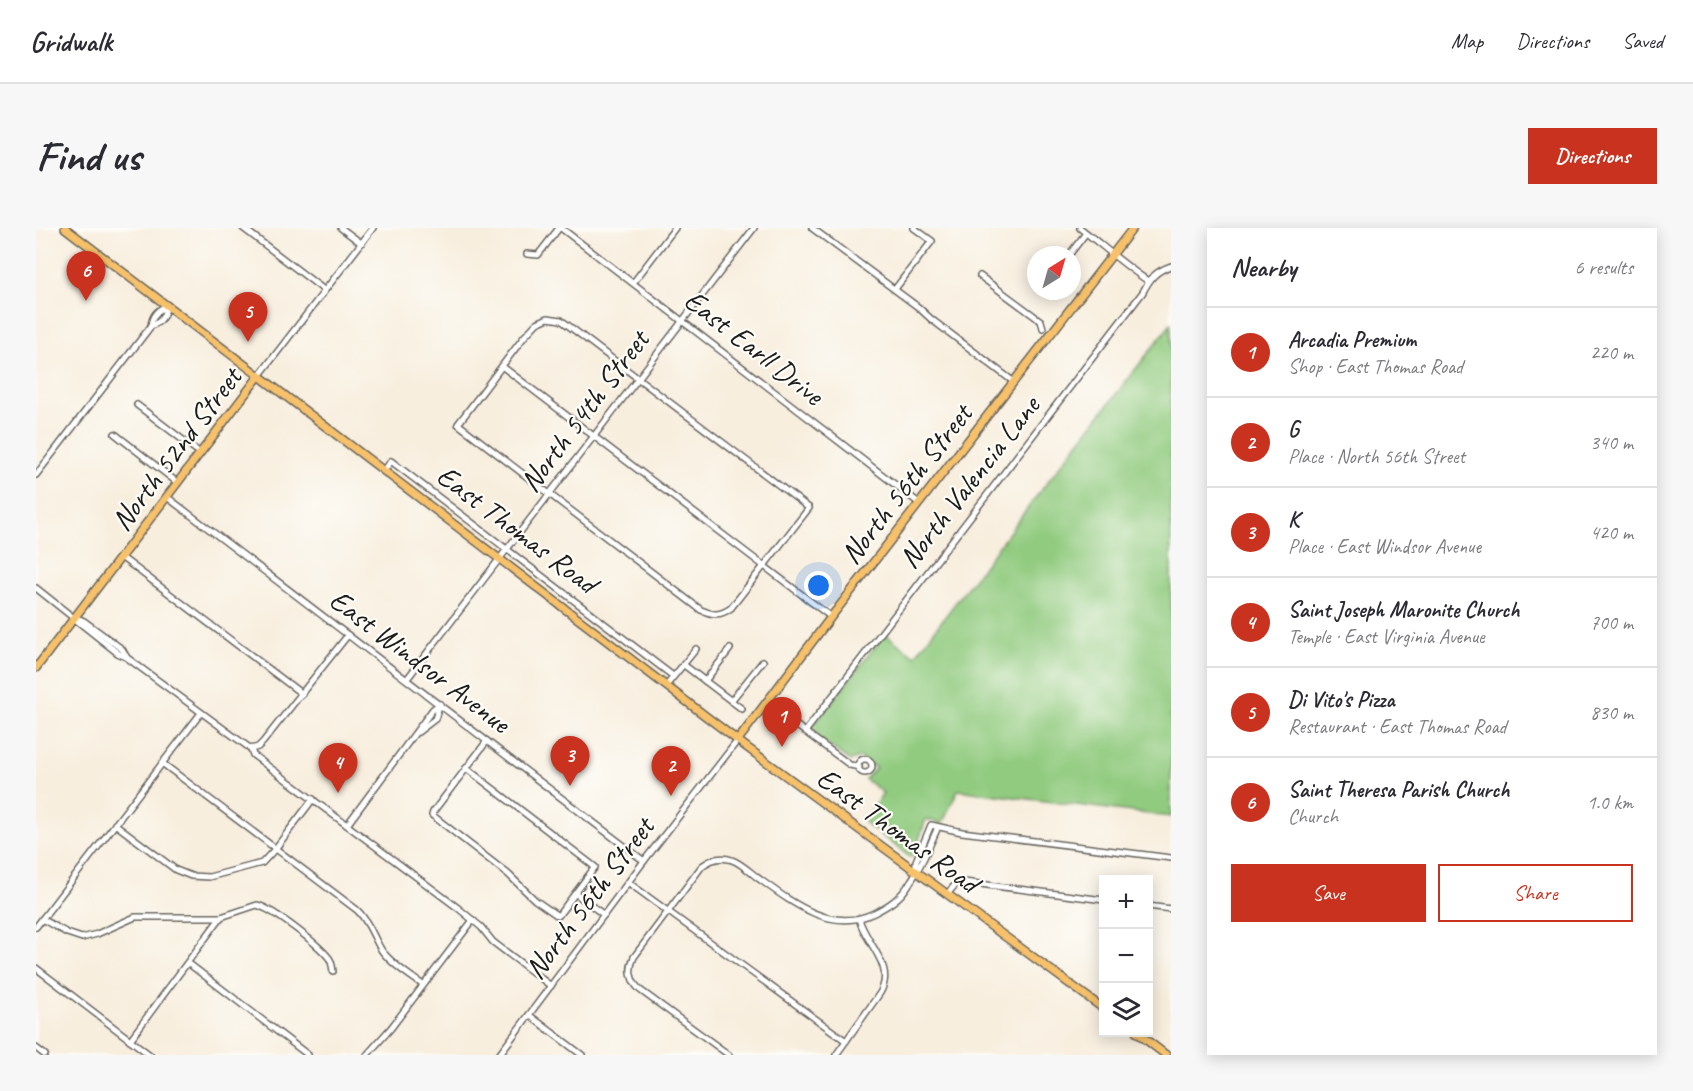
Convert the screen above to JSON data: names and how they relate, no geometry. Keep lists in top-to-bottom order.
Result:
{
  "streets": {
    "main road": ["North 52nd Street", "North 56th Street", "East Thomas Road"],
    "street": [
      "East Earll Drive",
      "North 54th Street",
      "North Valencia Lane",
      "East Windsor Avenue"
    ]
  },
  "crossings": [
    ["East Earll Drive", "North 54th Street"],
    ["East Earll Drive", "North 56th Street"],
    ["North 54th Street", "East Thomas Road"],
    ["North 54th Street", "East Windsor Avenue"],
    ["North 52nd Street", "East Thomas Road"],
    ["North 52nd Street", "East Windsor Avenue"],
    ["North 56th Street", "East Thomas Road"],
    ["North 56th Street", "East Windsor Avenue"]
  ],
  "north": "top right",
  "page": {
    "header": "Gridwalk",
    "nav": ["Map", "Directions", "Saved"],
    "buttons": [
      "Directions",
      ["Save", "Share"]
    ],
    "title": "Find us",
    "heading": ["Nearby", "6 results"],
    "pins": [
      "6",
      "5",
      "1",
      "3",
      "4",
      "2"
    ],
    "list": [
      {
        "mark": "1",
        "name": "Arcadia Premium",
        "note": "Shop · East Thomas Road",
        "value": "220 m"
      },
      {
        "mark": "2",
        "name": "G",
        "note": "Place · North 56th Street",
        "value": "340 m"
      },
      {
        "mark": "3",
        "name": "K",
        "note": "Place · East Windsor Avenue",
        "value": "420 m"
      },
      {
        "mark": "4",
        "name": "Saint Joseph Maronite Church",
        "note": "Temple · East Virginia Avenue",
        "value": "700 m"
      },
      {
        "mark": "5",
        "name": "Di Vito's Pizza",
        "note": "Restaurant · East Thomas Road",
        "value": "830 m"
      },
      {
        "mark": "6",
        "name": "Saint Theresa Parish Church",
        "note": "Church",
        "value": "1.0 km"
      }
    ],
    "map_buttons": ["+", "−"]
  }
}
